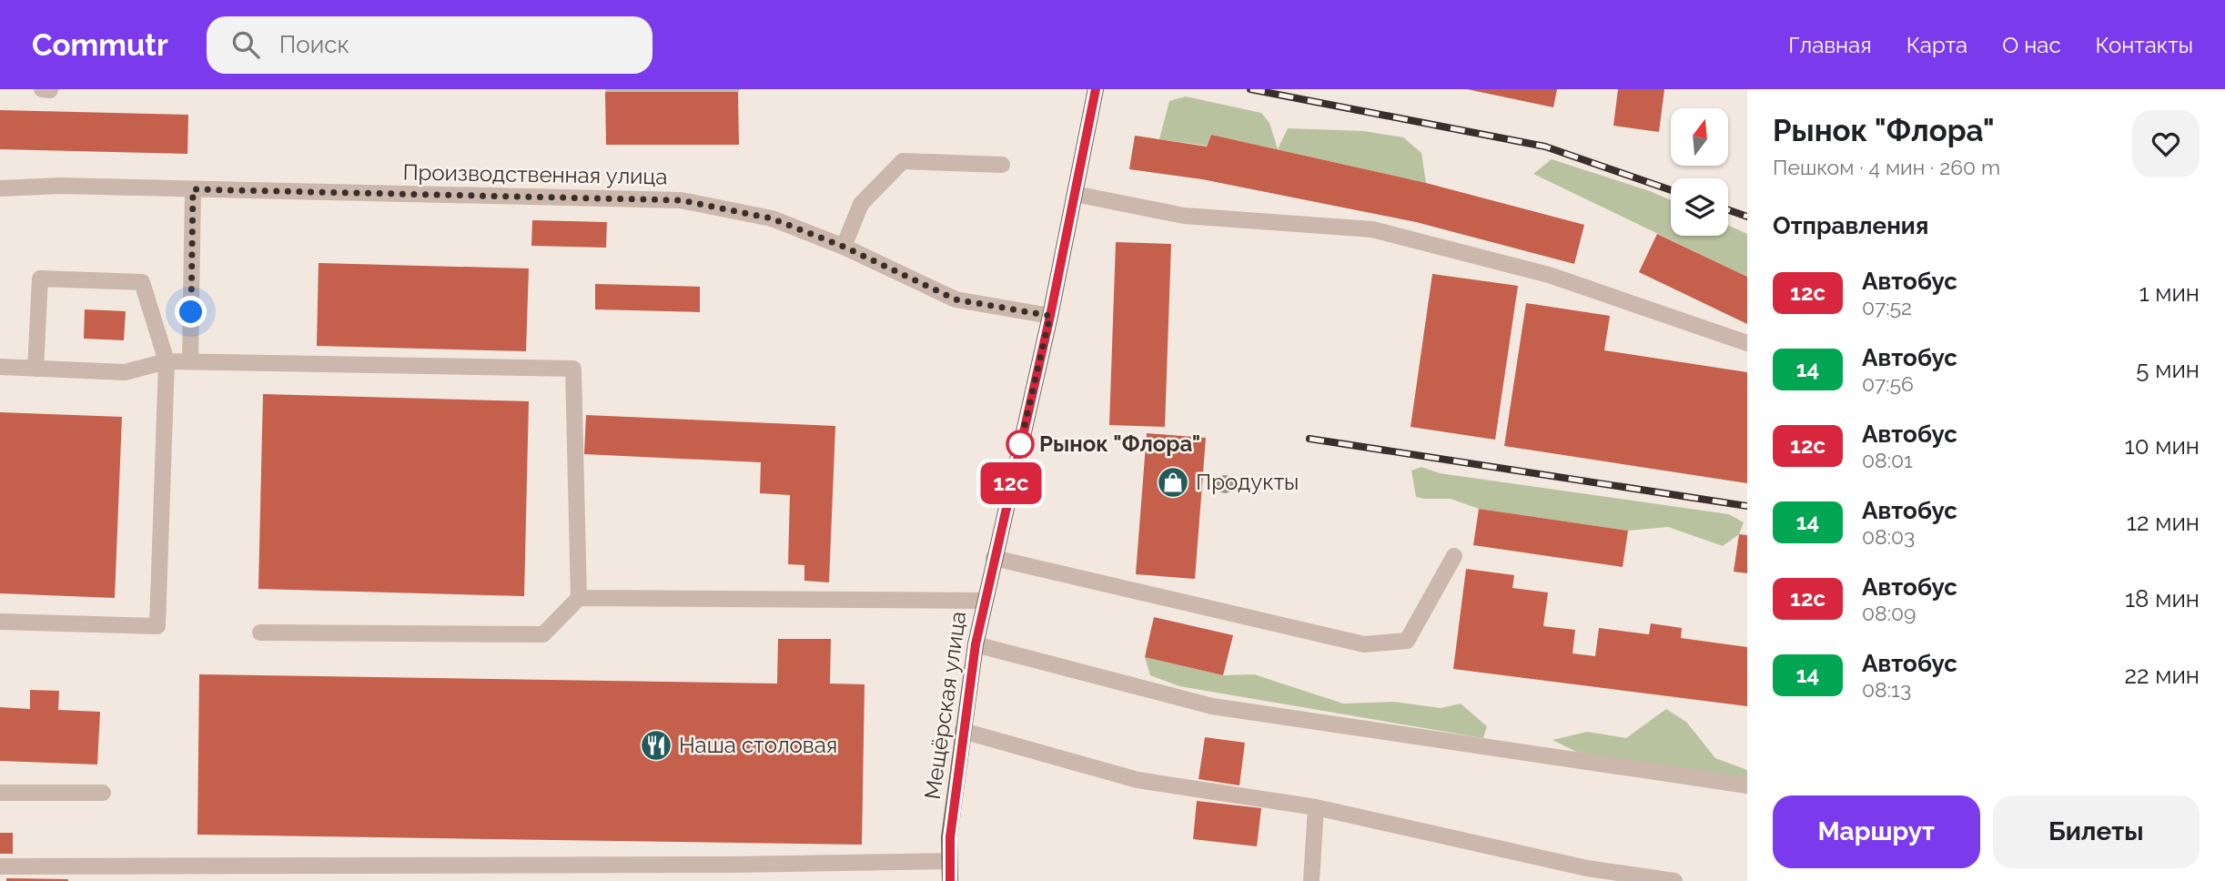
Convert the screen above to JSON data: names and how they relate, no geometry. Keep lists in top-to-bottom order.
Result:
{
  "streets": {
    "main road": ["Мещёрская улица"],
    "street": ["Производственная улица"]
  },
  "crossings": [
    ["Производственная улица", "Мещёрская улица"]
  ],
  "places": {
    "other": ["Рынок \"Флора\""],
    "shop": ["Продукты"],
    "restaurant": ["Наша столовая"]
  },
  "lines": ["bus line 12с"],
  "north": "top",
  "page": {
    "header": "Commutr",
    "search": "Поиск",
    "nav": [
      "Главная",
      "Карта",
      "О нас",
      "Контакты"
    ],
    "on_map": "12с",
    "heading": [
      ["Рынок \"Флора\"", "Пешком · 4 мин · 260 m"],
      "Отправления"
    ],
    "list": [
      {
        "mark": "12с",
        "name": "Автобус",
        "note": "07:52",
        "value": "1 мин"
      },
      {
        "mark": "14",
        "name": "Автобус",
        "note": "07:56",
        "value": "5 мин"
      },
      {
        "mark": "12с",
        "name": "Автобус",
        "note": "08:01",
        "value": "10 мин"
      },
      {
        "mark": "14",
        "name": "Автобус",
        "note": "08:03",
        "value": "12 мин"
      },
      {
        "mark": "12с",
        "name": "Автобус",
        "note": "08:09",
        "value": "18 мин"
      },
      {
        "mark": "14",
        "name": "Автобус",
        "note": "08:13",
        "value": "22 мин"
      }
    ],
    "buttons": ["Маршрут", "Билеты"]
  }
}
